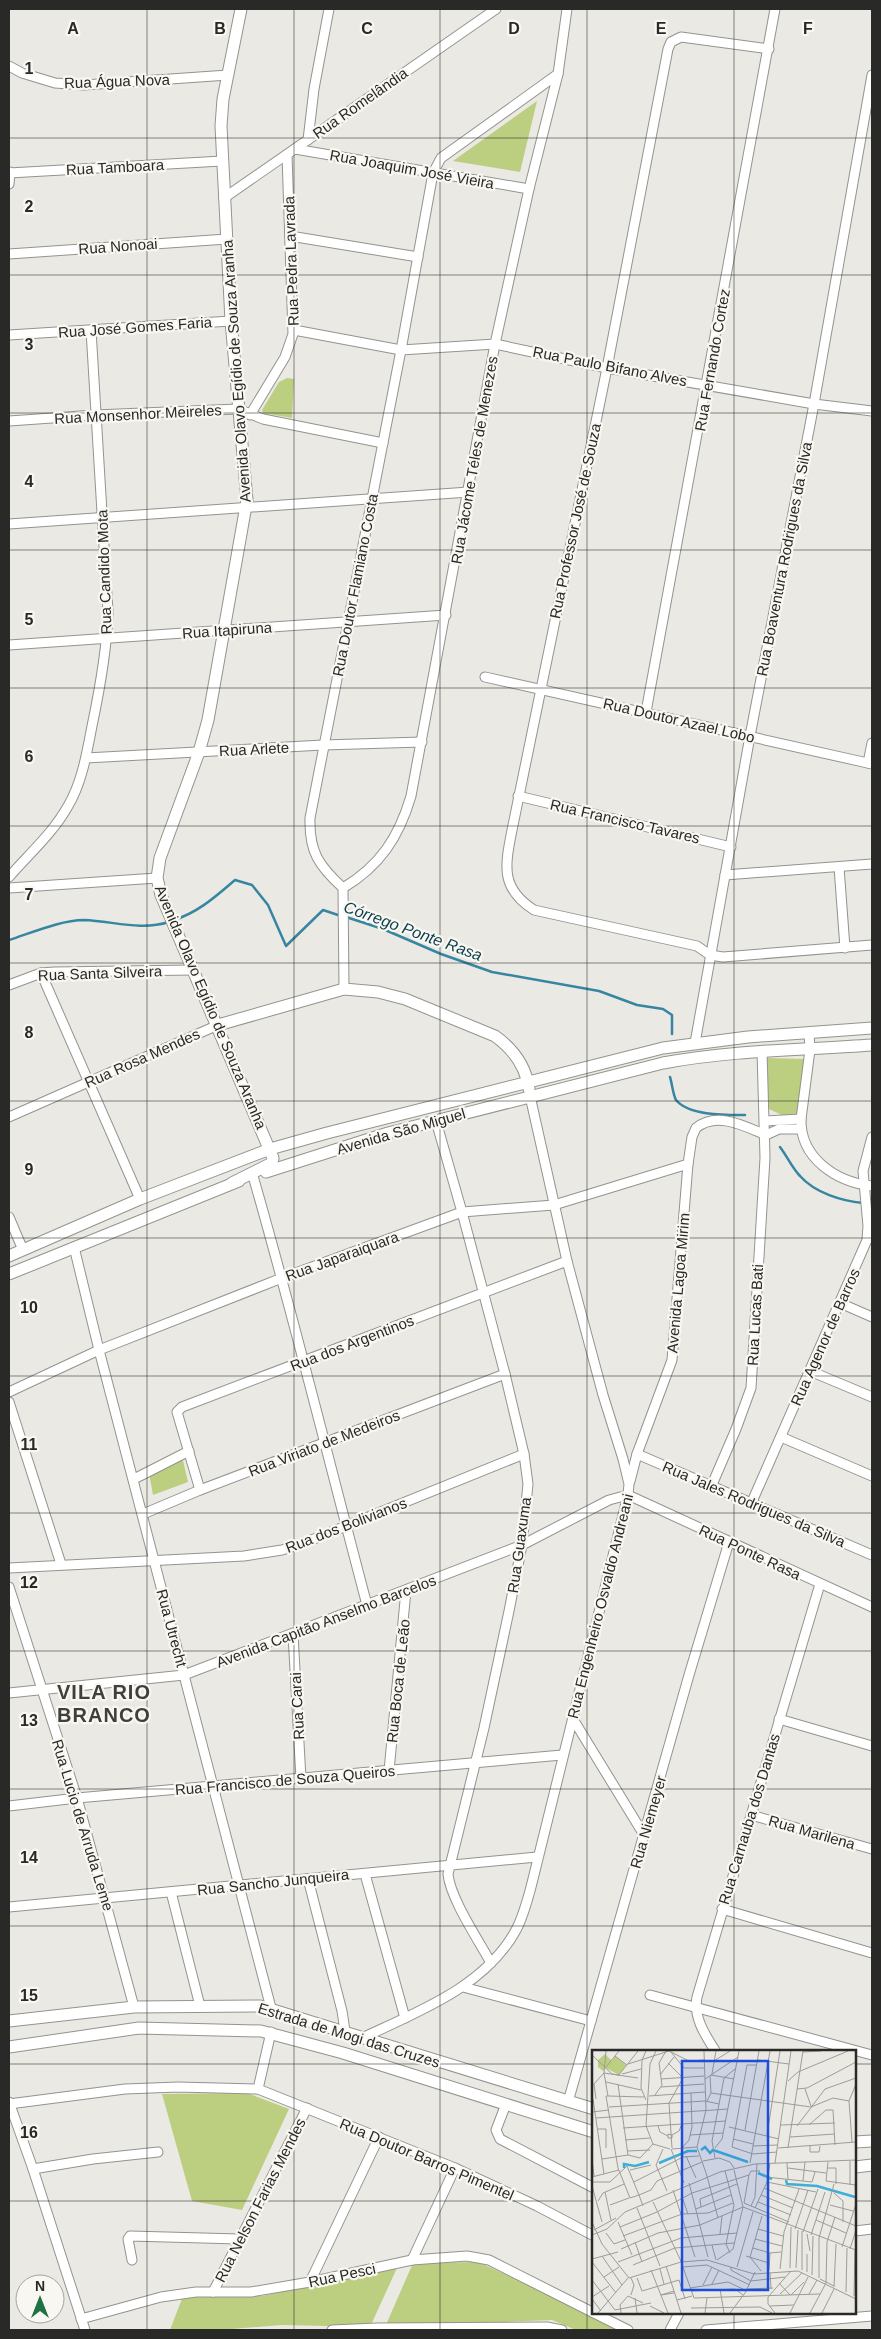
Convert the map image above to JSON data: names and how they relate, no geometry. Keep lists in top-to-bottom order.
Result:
{
  "streets": {
    "main road": [
      "Avenida Olavo Egídio de Souza Aranha",
      "Rua Rosa Mendes",
      "Avenida São Miguel",
      "Estrada de Mogi das Cruzes"
    ],
    "street": [
      "Rua Água Nova",
      "Rua Romelândia",
      "Rua Tamboara",
      "Rua Joaquim José Vieira",
      "Rua Nonoai",
      "Rua Pedra Lavrada",
      "Rua José Gomes Faria",
      "Rua Fernando Cortez",
      "Rua Paulo Bifano Alves",
      "Rua Monsenhor Meireles",
      "Rua Jácome Téles de Menezes",
      "Rua Professor José de Souza",
      "Rua Boaventura Rodrigues da Silva",
      "Rua Candido Mota",
      "Rua Doutor Flamiano Costa",
      "Rua Itapiruna",
      "Rua Doutor Azael Lobo",
      "Rua Arlete",
      "Rua Francisco Tavares",
      "Rua Santa Silveira",
      "Rua Japaraiquara",
      "Avenida Lagoa Mirim",
      "Rua Lucas Bati",
      "Rua Agenor de Barros",
      "Rua dos Argentinos",
      "Rua Viriato de Medeiros",
      "Rua Jales Rodrigues da Silva",
      "Rua dos Bolivianos",
      "Rua Guaxuma",
      "Rua Ponte Rasa",
      "Rua Engenheiro Osvaldo Andreani",
      "Avenida Capitão Anselmo Barcelos",
      "Rua Utrecht",
      "Rua Boca de Leão",
      "Rua Carai",
      "Rua Francisco de Souza Queiros",
      "Rua Carnauba dos Dantas",
      "Rua Niemeyer",
      "Rua Lucio de Arruda Leme",
      "Rua Marilena",
      "Rua Sancho Junqueira",
      "Rua Doutor Barros Pimentel",
      "Rua Nelson Farias Mendes",
      "Rua Pesci"
    ]
  },
  "crossings": [
    ["Rua Água Nova", "Avenida Olavo Egídio de Souza Aranha"],
    ["Rua Romelândia", "Rua Joaquim José Vieira"],
    ["Rua Romelândia", "Rua Pedra Lavrada"],
    ["Rua Romelândia", "Avenida Olavo Egídio de Souza Aranha"],
    ["Rua Tamboara", "Avenida Olavo Egídio de Souza Aranha"],
    ["Rua Joaquim José Vieira", "Rua Jácome Téles de Menezes"],
    ["Rua Joaquim José Vieira", "Rua Doutor Flamiano Costa"],
    ["Rua Nonoai", "Avenida Olavo Egídio de Souza Aranha"],
    ["Rua Pedra Lavrada", "Rua Paulo Bifano Alves"],
    ["Rua Pedra Lavrada", "Rua Monsenhor Meireles"],
    ["Rua José Gomes Faria", "Avenida Olavo Egídio de Souza Aranha"],
    ["Rua José Gomes Faria", "Rua Candido Mota"],
    ["Rua Fernando Cortez", "Rua Paulo Bifano Alves"],
    ["Rua Fernando Cortez", "Rua Professor José de Souza"],
    ["Rua Fernando Cortez", "Rua Doutor Azael Lobo"],
    ["Rua Paulo Bifano Alves", "Rua Jácome Téles de Menezes"],
    ["Rua Paulo Bifano Alves", "Rua Professor José de Souza"],
    ["Rua Paulo Bifano Alves", "Rua Boaventura Rodrigues da Silva"],
    ["Rua Paulo Bifano Alves", "Rua Doutor Flamiano Costa"],
    ["Avenida Olavo Egídio de Souza Aranha", "Rua Monsenhor Meireles"],
    ["Avenida Olavo Egídio de Souza Aranha", "Rua Itapiruna"],
    ["Avenida Olavo Egídio de Souza Aranha", "Rua Arlete"],
    ["Avenida Olavo Egídio de Souza Aranha", "Rua Santa Silveira"],
    ["Avenida Olavo Egídio de Souza Aranha", "Rua Rosa Mendes"],
    ["Avenida Olavo Egídio de Souza Aranha", "Avenida São Miguel"],
    ["Rua Monsenhor Meireles", "Rua Candido Mota"],
    ["Rua Monsenhor Meireles", "Rua Doutor Flamiano Costa"],
    ["Rua Jácome Téles de Menezes", "Rua Doutor Flamiano Costa"],
    ["Rua Jácome Téles de Menezes", "Rua Itapiruna"],
    ["Rua Jácome Téles de Menezes", "Rua Arlete"],
    ["Rua Professor José de Souza", "Rua Boaventura Rodrigues da Silva"],
    ["Rua Professor José de Souza", "Rua Doutor Azael Lobo"],
    ["Rua Professor José de Souza", "Rua Francisco Tavares"],
    ["Rua Boaventura Rodrigues da Silva", "Rua Doutor Azael Lobo"],
    ["Rua Boaventura Rodrigues da Silva", "Rua Francisco Tavares"],
    ["Rua Boaventura Rodrigues da Silva", "Avenida São Miguel"],
    ["Rua Candido Mota", "Rua Itapiruna"],
    ["Rua Candido Mota", "Rua Arlete"],
    ["Rua Doutor Flamiano Costa", "Rua Itapiruna"],
    ["Rua Doutor Flamiano Costa", "Rua Arlete"],
    ["Rua Rosa Mendes", "Avenida São Miguel"],
    ["Rua Rosa Mendes", "Rua Engenheiro Osvaldo Andreani"],
    ["Avenida São Miguel", "Rua Lucas Bati"],
    ["Avenida São Miguel", "Rua Guaxuma"],
    ["Avenida São Miguel", "Rua Engenheiro Osvaldo Andreani"],
    ["Avenida São Miguel", "Rua Utrecht"],
    ["Rua Japaraiquara", "Avenida Lagoa Mirim"],
    ["Rua Japaraiquara", "Rua Guaxuma"],
    ["Rua Japaraiquara", "Rua Engenheiro Osvaldo Andreani"],
    ["Rua Japaraiquara", "Rua Utrecht"],
    ["Avenida Lagoa Mirim", "Rua Lucas Bati"],
    ["Avenida Lagoa Mirim", "Rua Jales Rodrigues da Silva"],
    ["Avenida Lagoa Mirim", "Rua Engenheiro Osvaldo Andreani"],
    ["Rua Lucas Bati", "Rua Jales Rodrigues da Silva"],
    ["Rua Agenor de Barros", "Rua Jales Rodrigues da Silva"],
    ["Rua dos Argentinos", "Rua Guaxuma"],
    ["Rua dos Argentinos", "Rua Engenheiro Osvaldo Andreani"],
    ["Rua Viriato de Medeiros", "Rua Guaxuma"],
    ["Rua Viriato de Medeiros", "Rua Utrecht"],
    ["Rua dos Bolivianos", "Rua Guaxuma"],
    ["Rua dos Bolivianos", "Rua Utrecht"],
    ["Rua Guaxuma", "Rua Engenheiro Osvaldo Andreani"],
    ["Rua Guaxuma", "Avenida Capitão Anselmo Barcelos"],
    ["Rua Guaxuma", "Rua Francisco de Souza Queiros"],
    ["Rua Guaxuma", "Rua Sancho Junqueira"],
    ["Rua Ponte Rasa", "Rua Engenheiro Osvaldo Andreani"],
    ["Rua Ponte Rasa", "Avenida Capitão Anselmo Barcelos"],
    ["Rua Ponte Rasa", "Rua Carnauba dos Dantas"],
    ["Rua Ponte Rasa", "Rua Niemeyer"],
    ["Rua Engenheiro Osvaldo Andreani", "Avenida Capitão Anselmo Barcelos"],
    ["Rua Engenheiro Osvaldo Andreani", "Rua Francisco de Souza Queiros"],
    ["Rua Engenheiro Osvaldo Andreani", "Rua Sancho Junqueira"],
    ["Rua Engenheiro Osvaldo Andreani", "Estrada de Mogi das Cruzes"],
    ["Avenida Capitão Anselmo Barcelos", "Rua Utrecht"],
    ["Avenida Capitão Anselmo Barcelos", "Rua Boca de Leão"],
    ["Avenida Capitão Anselmo Barcelos", "Rua Carai"],
    ["Avenida Capitão Anselmo Barcelos", "Rua Lucio de Arruda Leme"],
    ["Rua Utrecht", "Rua Francisco de Souza Queiros"],
    ["Rua Utrecht", "Rua Sancho Junqueira"],
    ["Rua Utrecht", "Estrada de Mogi das Cruzes"],
    ["Rua Boca de Leão", "Rua Francisco de Souza Queiros"],
    ["Rua Carai", "Rua Francisco de Souza Queiros"],
    ["Rua Francisco de Souza Queiros", "Rua Lucio de Arruda Leme"],
    ["Rua Carnauba dos Dantas", "Rua Marilena"],
    ["Rua Niemeyer", "Estrada de Mogi das Cruzes"],
    ["Rua Lucio de Arruda Leme", "Rua Sancho Junqueira"],
    ["Rua Lucio de Arruda Leme", "Estrada de Mogi das Cruzes"],
    ["Rua Doutor Barros Pimentel", "Rua Nelson Farias Mendes"],
    ["Rua Nelson Farias Mendes", "Rua Pesci"]
  ],
  "districts": ["VILA RIO BRANCO"],
  "water": ["Córrego Ponte Rasa"],
  "north": "top",
  "grid": {
    "columns": [
      "A",
      "B",
      "C",
      "D",
      "E",
      "F"
    ],
    "rows": [
      "1",
      "2",
      "3",
      "4",
      "5",
      "6",
      "7",
      "8",
      "9",
      "10",
      "11",
      "12",
      "13",
      "14",
      "15",
      "16"
    ]
  }
}
